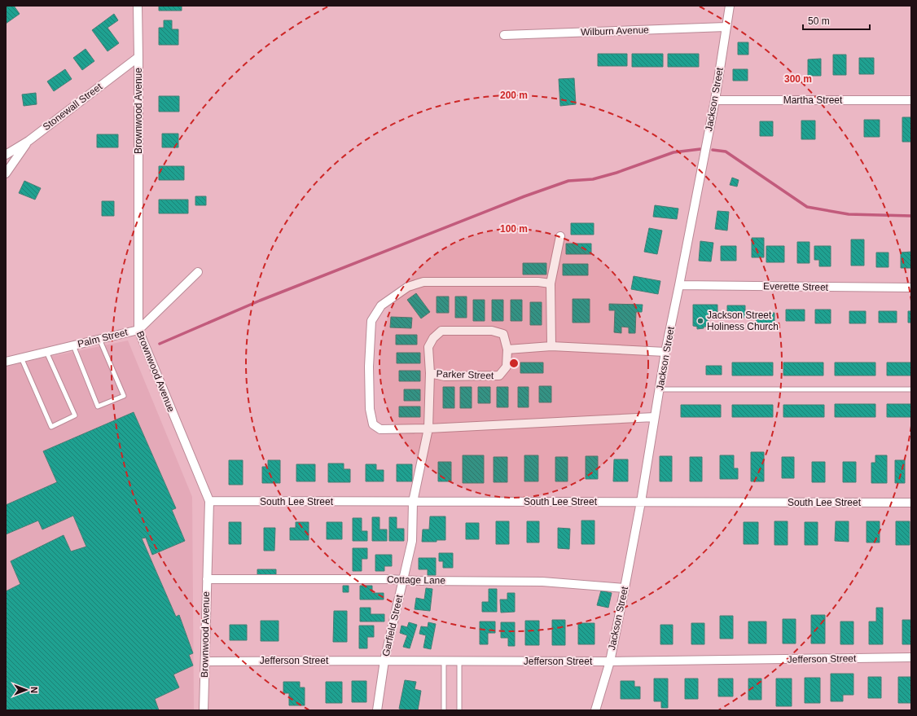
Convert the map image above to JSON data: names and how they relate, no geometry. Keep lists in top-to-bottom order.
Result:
{
  "streets": {
    "street": [
      "Wilburn Avenue",
      "Jackson Street",
      "Martha Street",
      "Stonewall Street",
      "Brownwood Avenue",
      "Everette Street",
      "Palm Street",
      "Parker Street",
      "South Lee Street",
      "Cottage Lane",
      "Garfield Street",
      "Jefferson Street"
    ]
  },
  "crossings": [
    ["Wilburn Avenue", "Jackson Street"],
    ["Jackson Street", "Martha Street"],
    ["Jackson Street", "Everette Street"],
    ["Jackson Street", "South Lee Street"],
    ["Jackson Street", "Cottage Lane"],
    ["Jackson Street", "Jefferson Street"],
    ["Stonewall Street", "Brownwood Avenue"],
    ["Brownwood Avenue", "Palm Street"],
    ["Brownwood Avenue", "South Lee Street"],
    ["Brownwood Avenue", "Cottage Lane"],
    ["Brownwood Avenue", "Jefferson Street"],
    ["Parker Street", "Garfield Street"],
    ["South Lee Street", "Garfield Street"],
    ["Cottage Lane", "Garfield Street"],
    ["Garfield Street", "Jefferson Street"]
  ],
  "places": ["Jackson Street Holiness Church"],
  "scale_bar": "50 m",
  "north": "right",
  "rings": ["300 m", "200 m", "100 m"]
}
